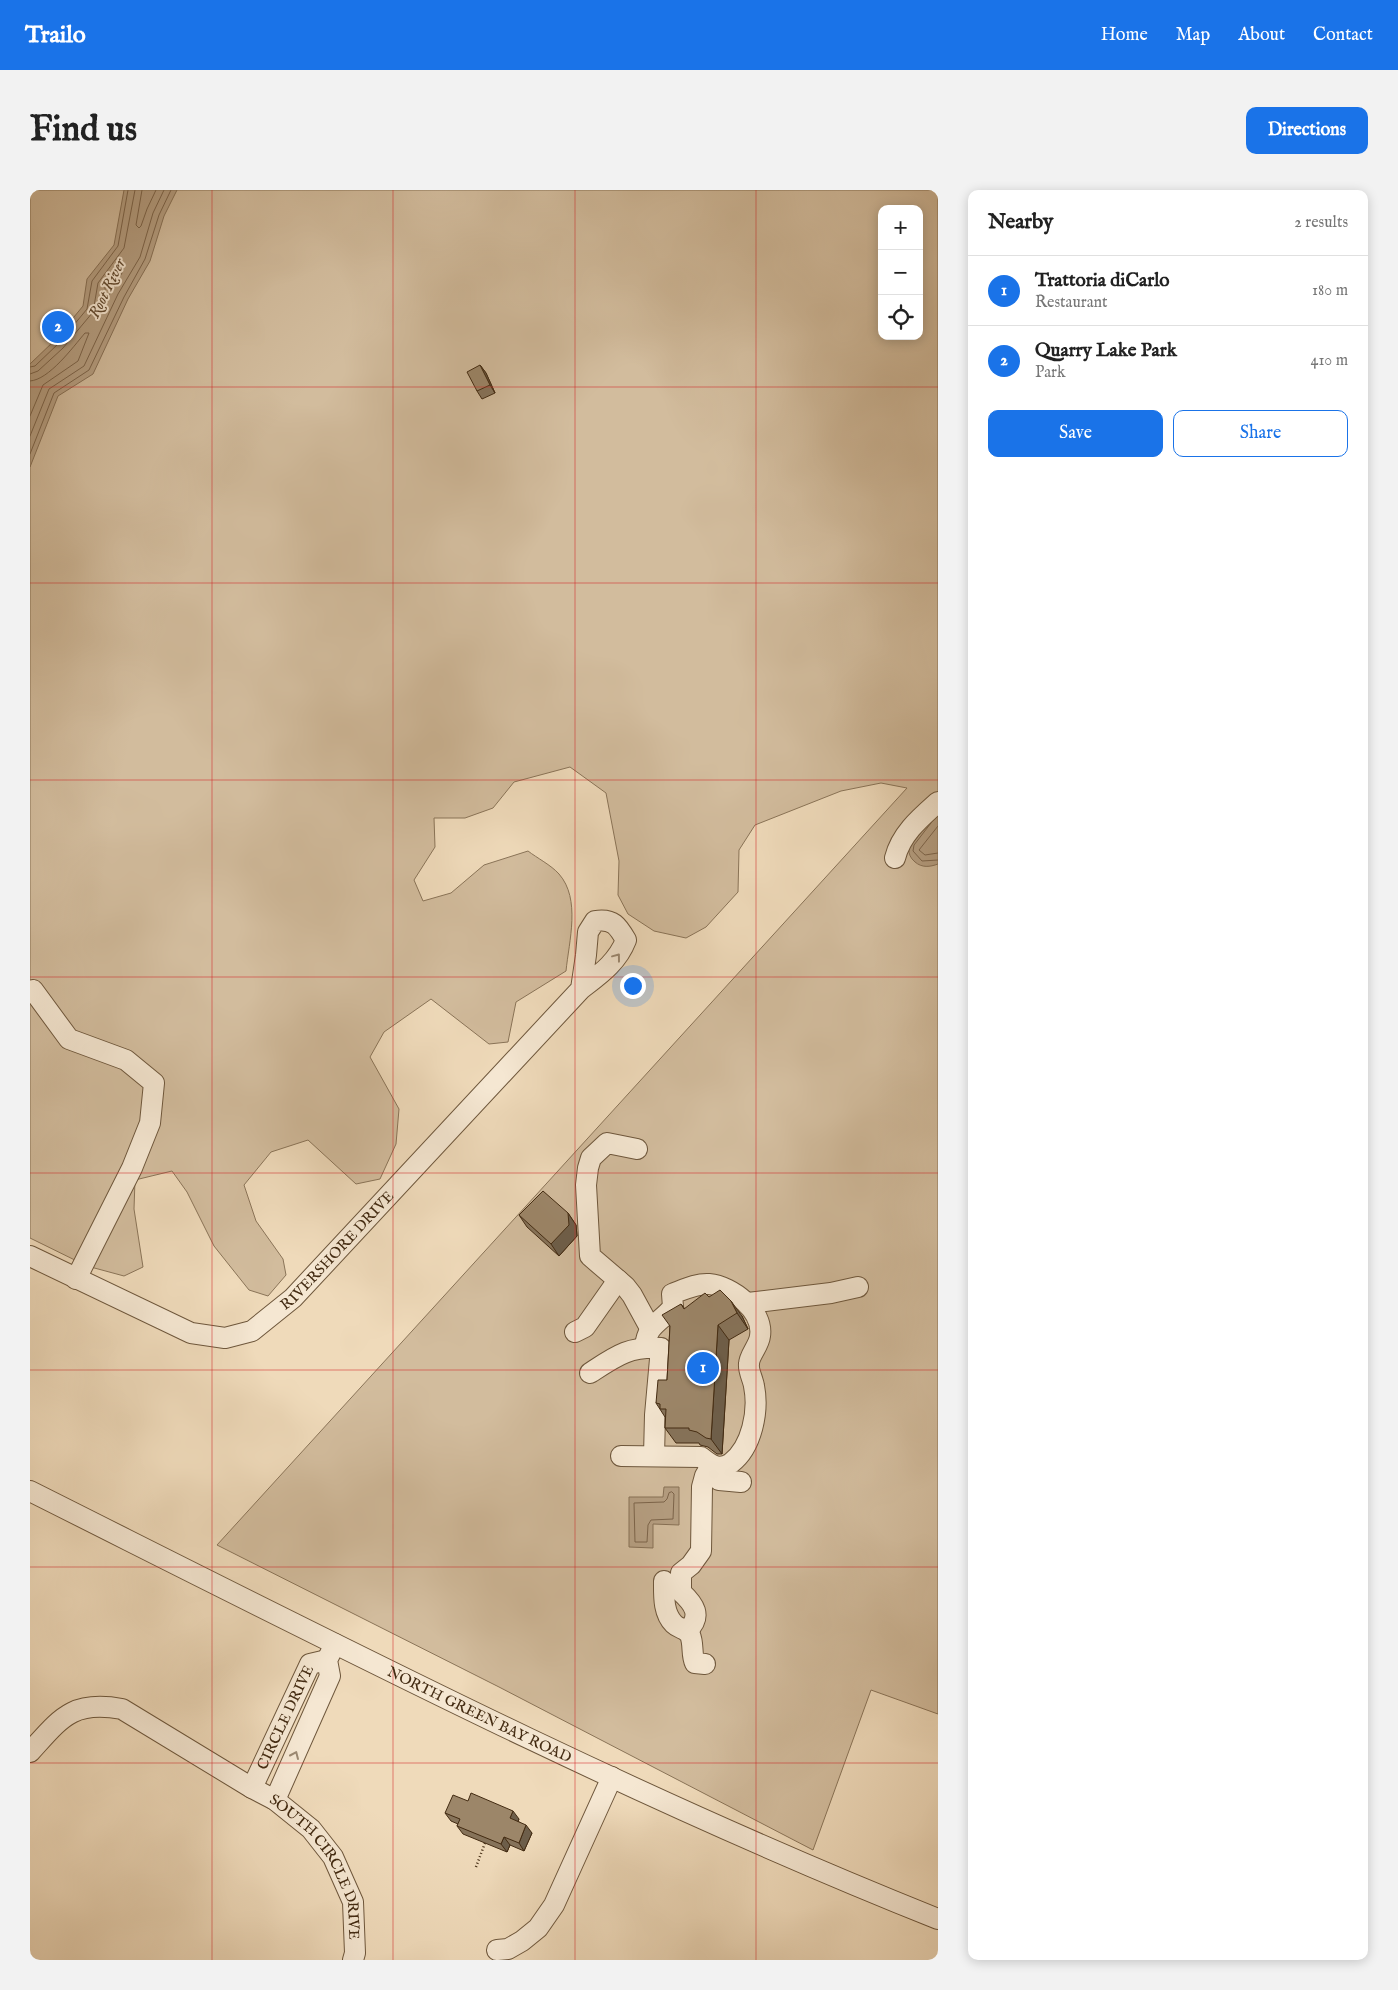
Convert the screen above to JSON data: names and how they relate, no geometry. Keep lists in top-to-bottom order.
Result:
{
  "streets": {
    "street": [
      "RIVERSHORE DRIVE",
      "NORTH GREEN BAY ROAD",
      "CIRCLE DRIVE",
      "SOUTH CIRCLE DRIVE"
    ]
  },
  "crossings": [
    ["NORTH GREEN BAY ROAD", "CIRCLE DRIVE"],
    ["CIRCLE DRIVE", "SOUTH CIRCLE DRIVE"]
  ],
  "water": ["Root River"],
  "page": {
    "header": "Trailo",
    "nav": [
      "Home",
      "Map",
      "About",
      "Contact"
    ],
    "buttons": [
      "Directions",
      ["Save", "Share"]
    ],
    "title": "Find us",
    "heading": ["Nearby", "2 results"],
    "map_buttons": ["+", "−"],
    "list": [
      {
        "mark": "1",
        "name": "Trattoria diCarlo",
        "note": "Restaurant",
        "value": "180 m"
      },
      {
        "mark": "2",
        "name": "Quarry Lake Park",
        "note": "Park",
        "value": "410 m"
      }
    ],
    "pins": ["2", "1"]
  }
}
